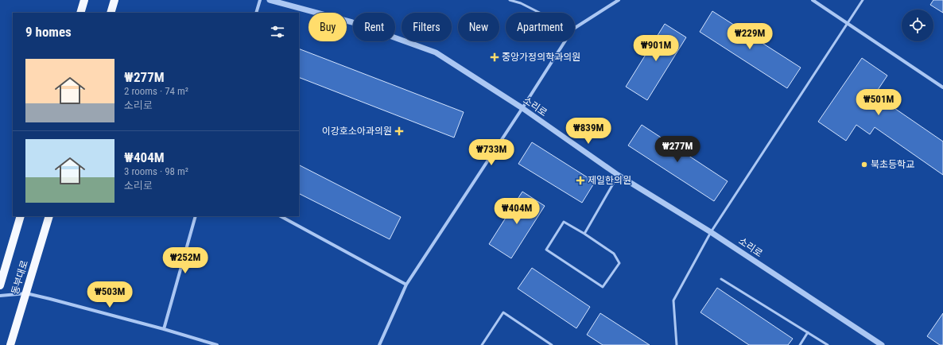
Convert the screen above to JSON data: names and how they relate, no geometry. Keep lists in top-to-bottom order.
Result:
{
  "streets": {
    "main road": ["동부대로"],
    "street": ["소리로"]
  },
  "places": {
    "health": ["중앙가정의학과의원", "이강호소아과의원", "제일한의원"],
    "other": ["북초등학교"]
  },
  "page": {
    "chip": [
      "Buy",
      "Rent",
      "Filters",
      "New",
      "Apartment"
    ],
    "heading": "9 homes",
    "price": [
      "₩229M",
      "₩901M",
      "₩501M",
      "₩839M",
      "₩277M",
      "₩733M",
      "₩404M",
      "₩252M",
      "₩503M"
    ],
    "list": [
      {
        "name": "₩277M",
        "note": "2 rooms · 74 m² · 소리로"
      },
      {
        "name": "₩404M",
        "note": "3 rooms · 98 m² · 소리로"
      }
    ]
  }
}
